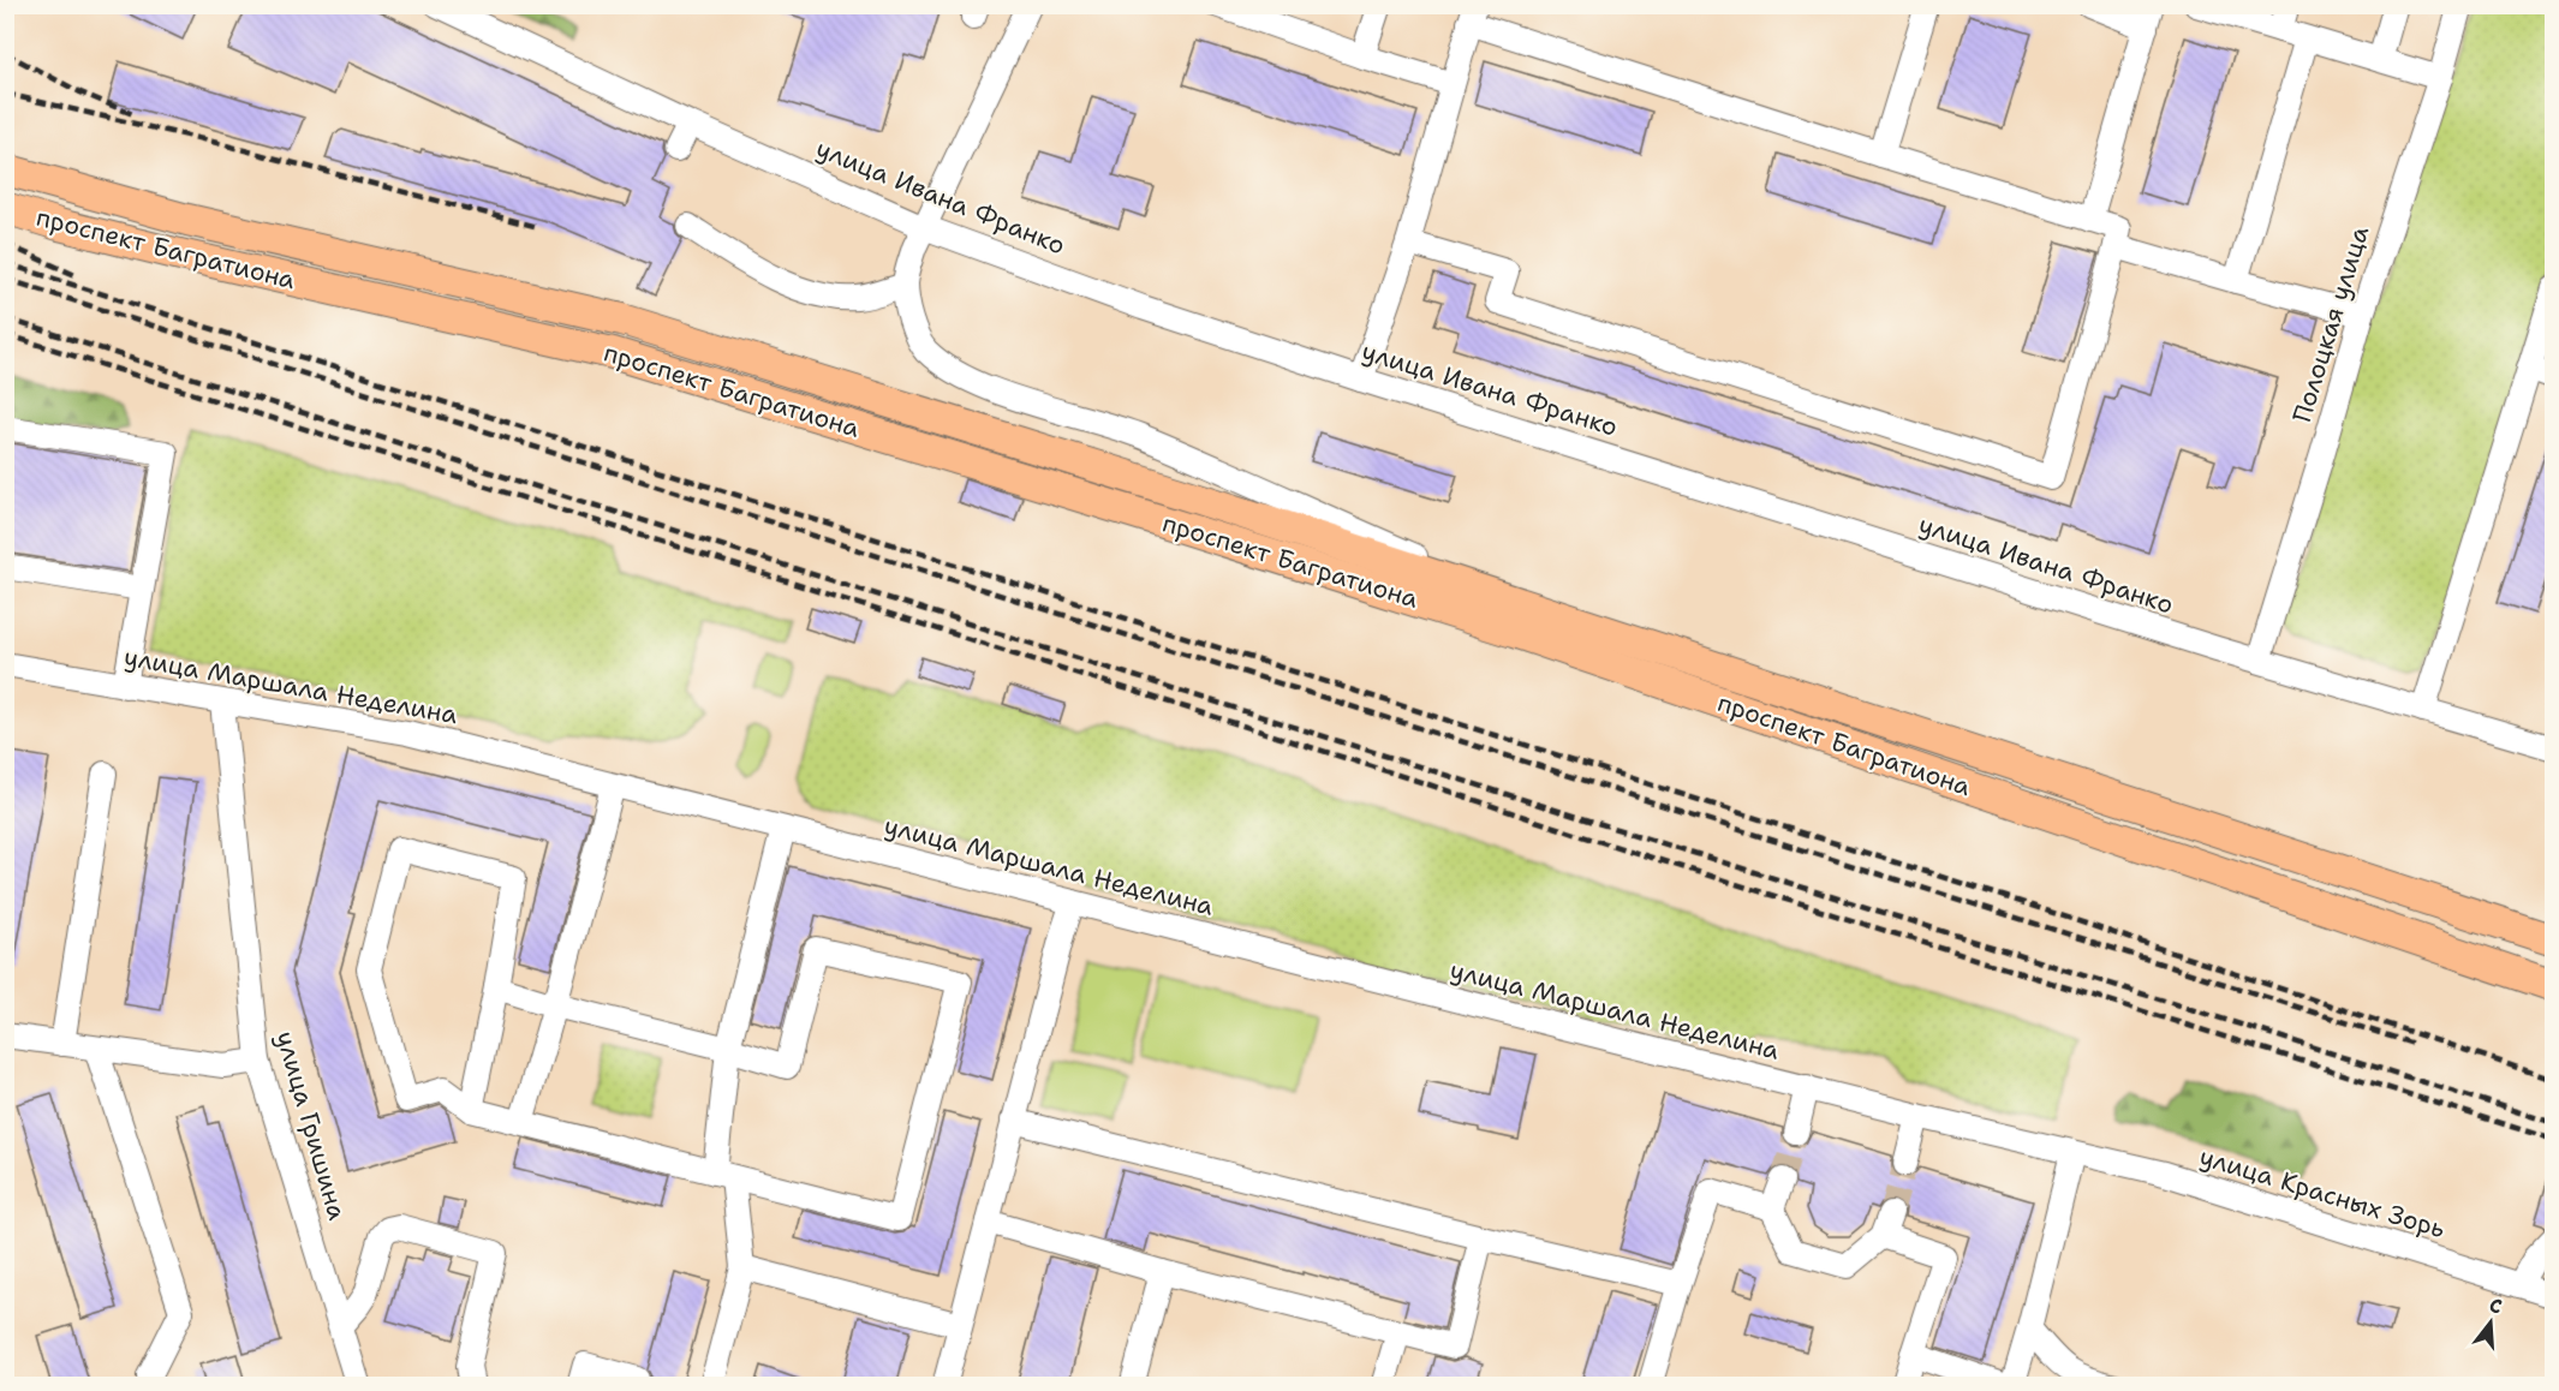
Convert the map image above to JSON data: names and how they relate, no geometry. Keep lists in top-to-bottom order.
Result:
{
  "streets": {
    "main road": ["проспект Багратиона"],
    "street": [
      "улица Ивана Франко",
      "Полоцкая улица",
      "улица Маршала Неделина",
      "улица Гришина",
      "улица Красных Зорь"
    ]
  },
  "crossings": [
    ["улица Ивана Франко", "Полоцкая улица"],
    ["улица Маршала Неделина", "улица Гришина"],
    ["улица Маршала Неделина", "улица Красных Зорь"]
  ],
  "north": "top"
}
